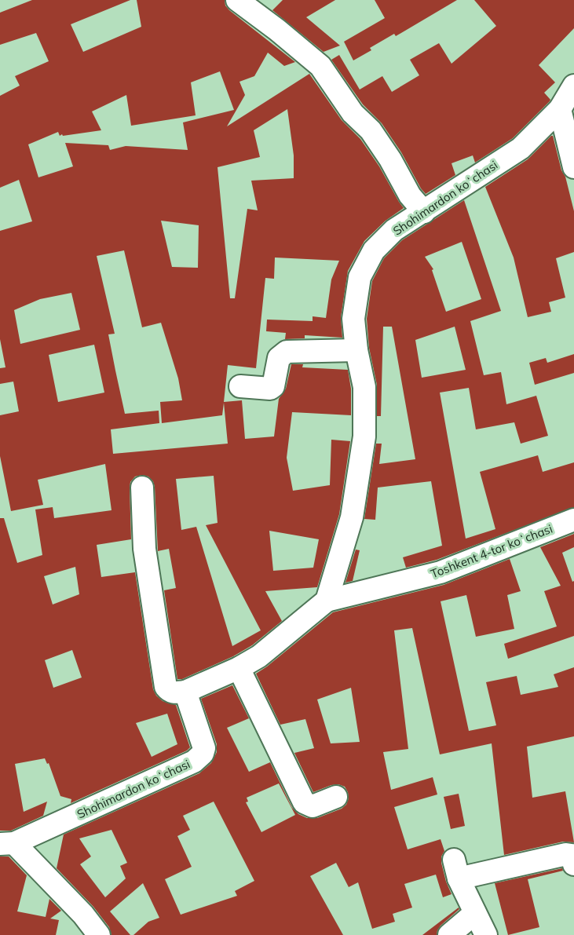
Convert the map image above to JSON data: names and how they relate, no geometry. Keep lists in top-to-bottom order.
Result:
{
  "streets": {
    "street": ["Shohimardon koʻchasi", "Toshkent 4-tor koʻchasi"]
  },
  "crossings": [
    ["Shohimardon koʻchasi", "Toshkent 4-tor koʻchasi"]
  ]
}
